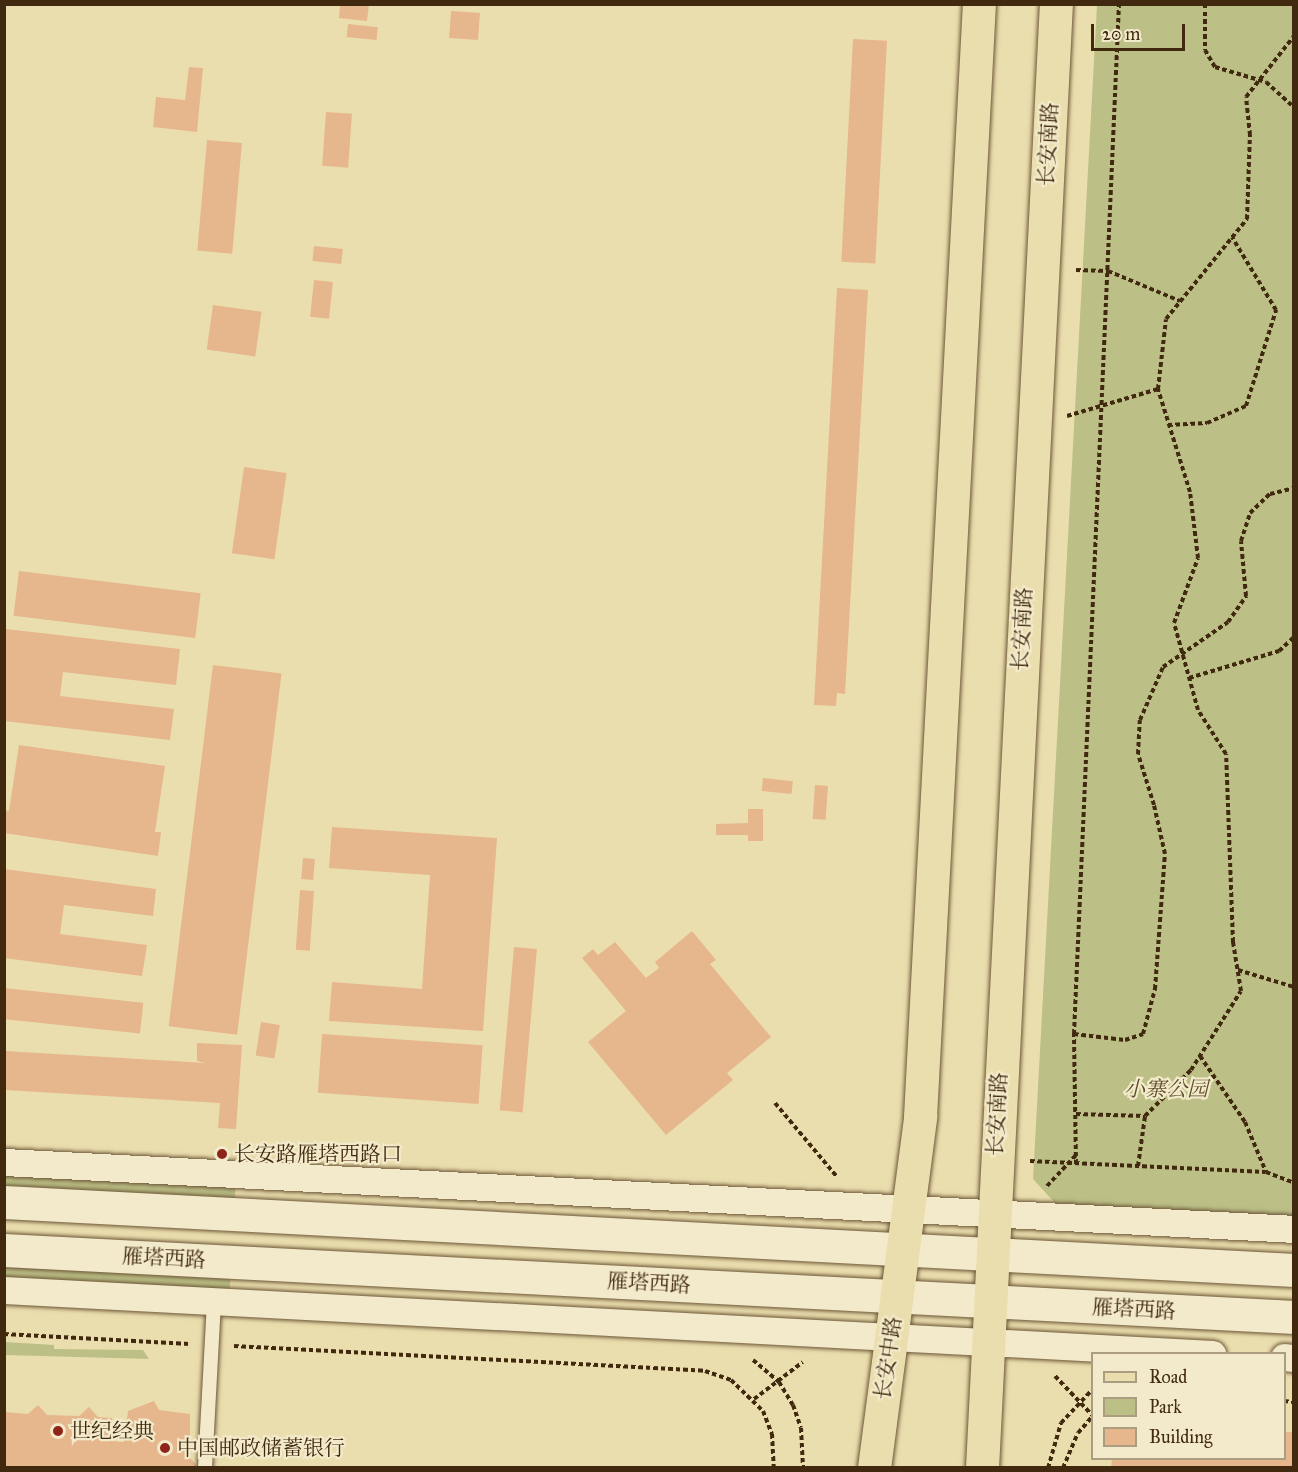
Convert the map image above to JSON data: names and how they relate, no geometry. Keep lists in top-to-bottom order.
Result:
{
  "streets": {
    "main road": ["长安南路", "雁塔西路", "长安中路"]
  },
  "crossings": [
    ["雁塔西路", "长安中路"]
  ],
  "parks": ["小寨公园"],
  "places": ["长安路雁塔西路口", "世纪经典", "中国邮政储蓄银行"],
  "legend": ["Road", "Park", "Building"],
  "scale_bar": "20 m"
}
